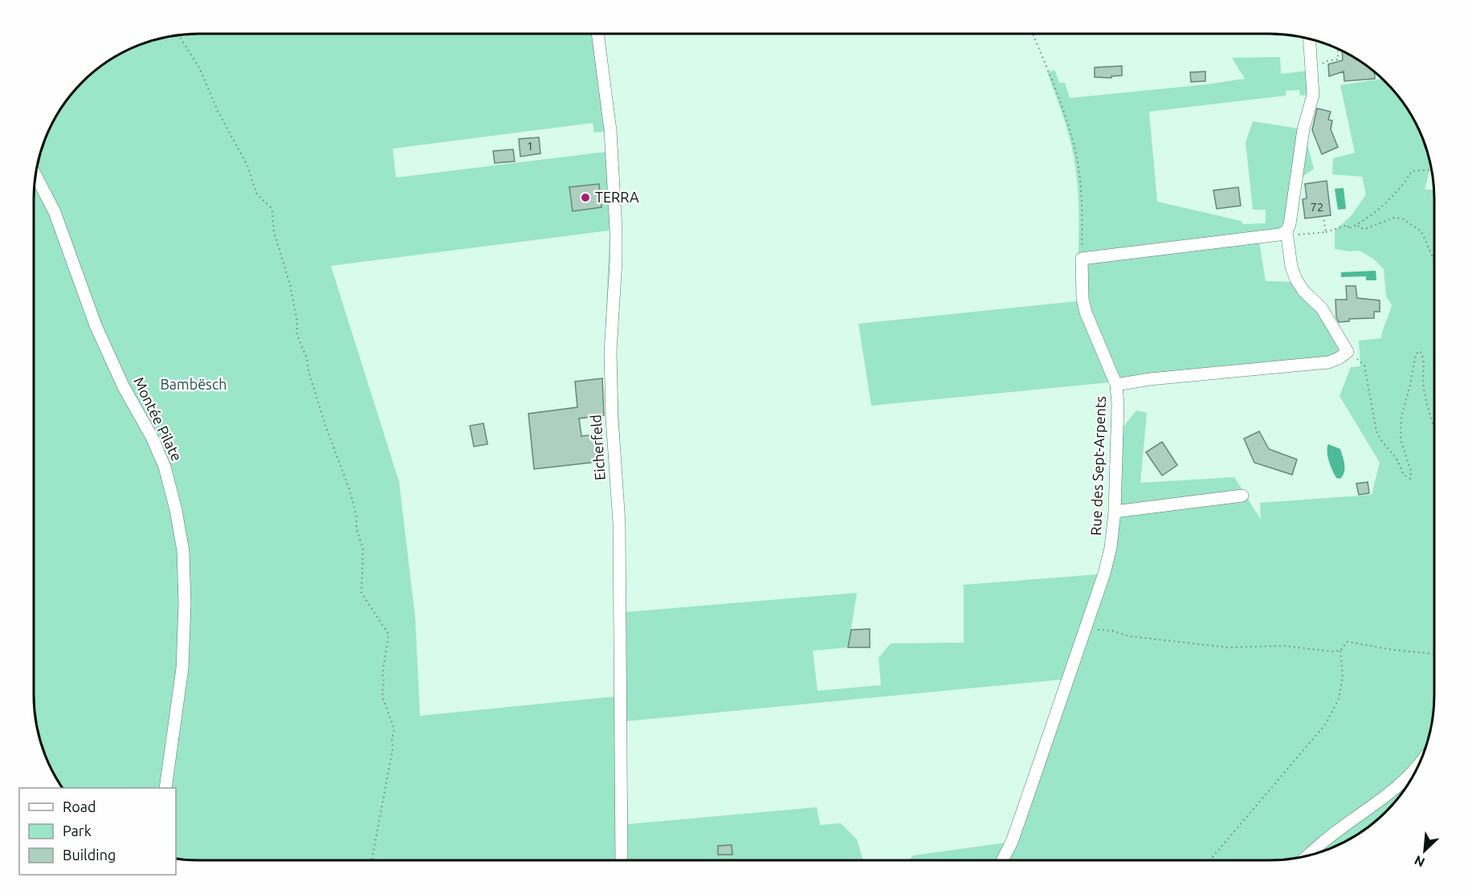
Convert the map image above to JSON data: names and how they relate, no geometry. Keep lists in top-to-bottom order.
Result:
{
  "streets": {
    "street": ["Montée Pilate", "Eicherfeld", "Rue des Sept-Arpents"]
  },
  "parks": ["Bambësch"],
  "places": ["TERRA"],
  "house_numbers": ["1", "72"],
  "legend": ["Road", "Park", "Building"],
  "north": "bottom left"
}
